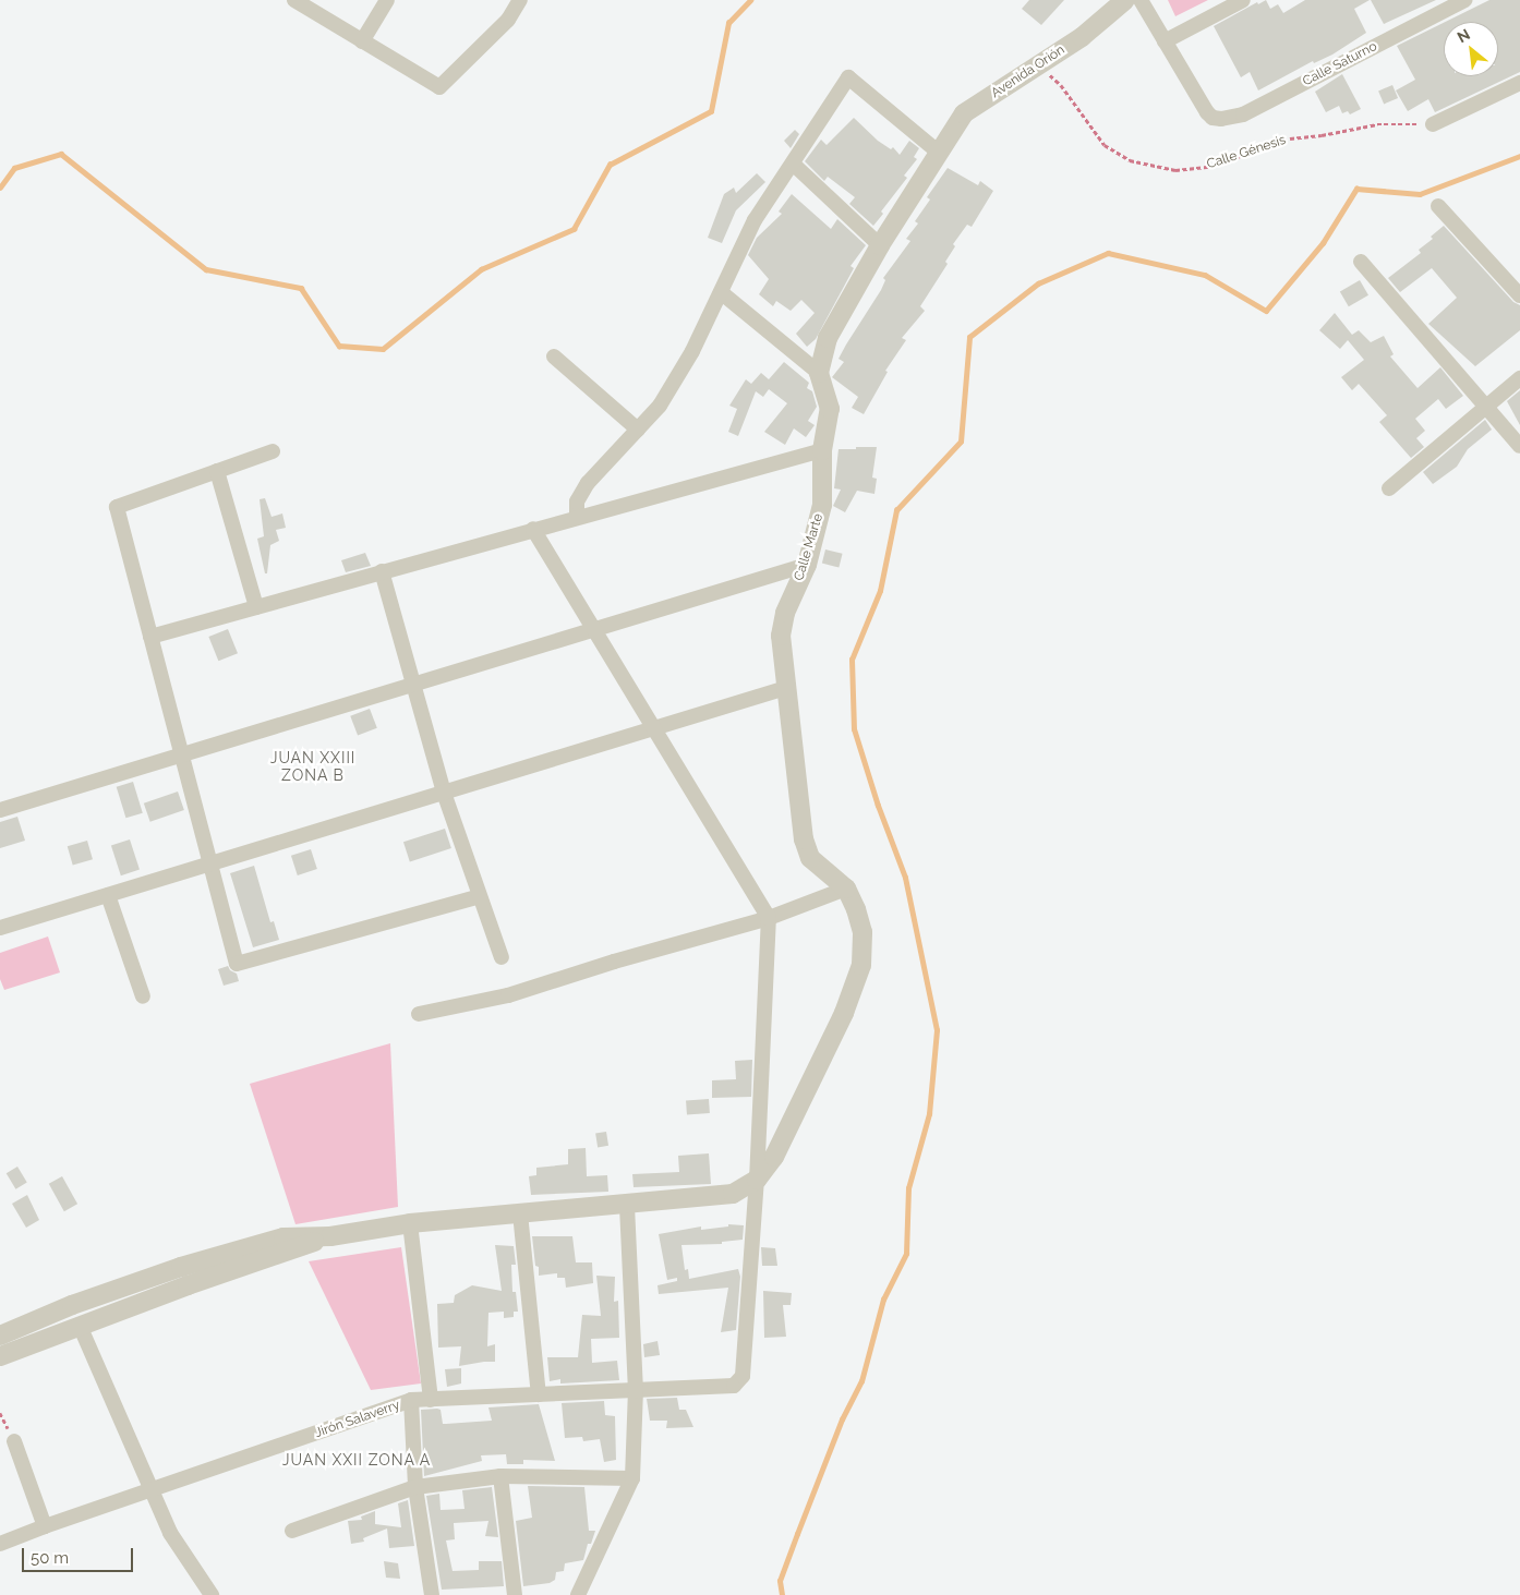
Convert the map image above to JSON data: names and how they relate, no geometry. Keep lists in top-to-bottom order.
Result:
{
  "streets": {
    "street": [
      "Calle Saturno",
      "Avenida Orión",
      "Calle Marte",
      "Jirón Salaverry"
    ],
    "path": ["Calle Génesis"]
  },
  "crossings": [
    ["Avenida Orión", "Calle Génesis"]
  ],
  "districts": ["JUAN XXIII ZONA B", "JUAN XXII ZONA A"],
  "scale_bar": "50 m",
  "north": "top left"
}
